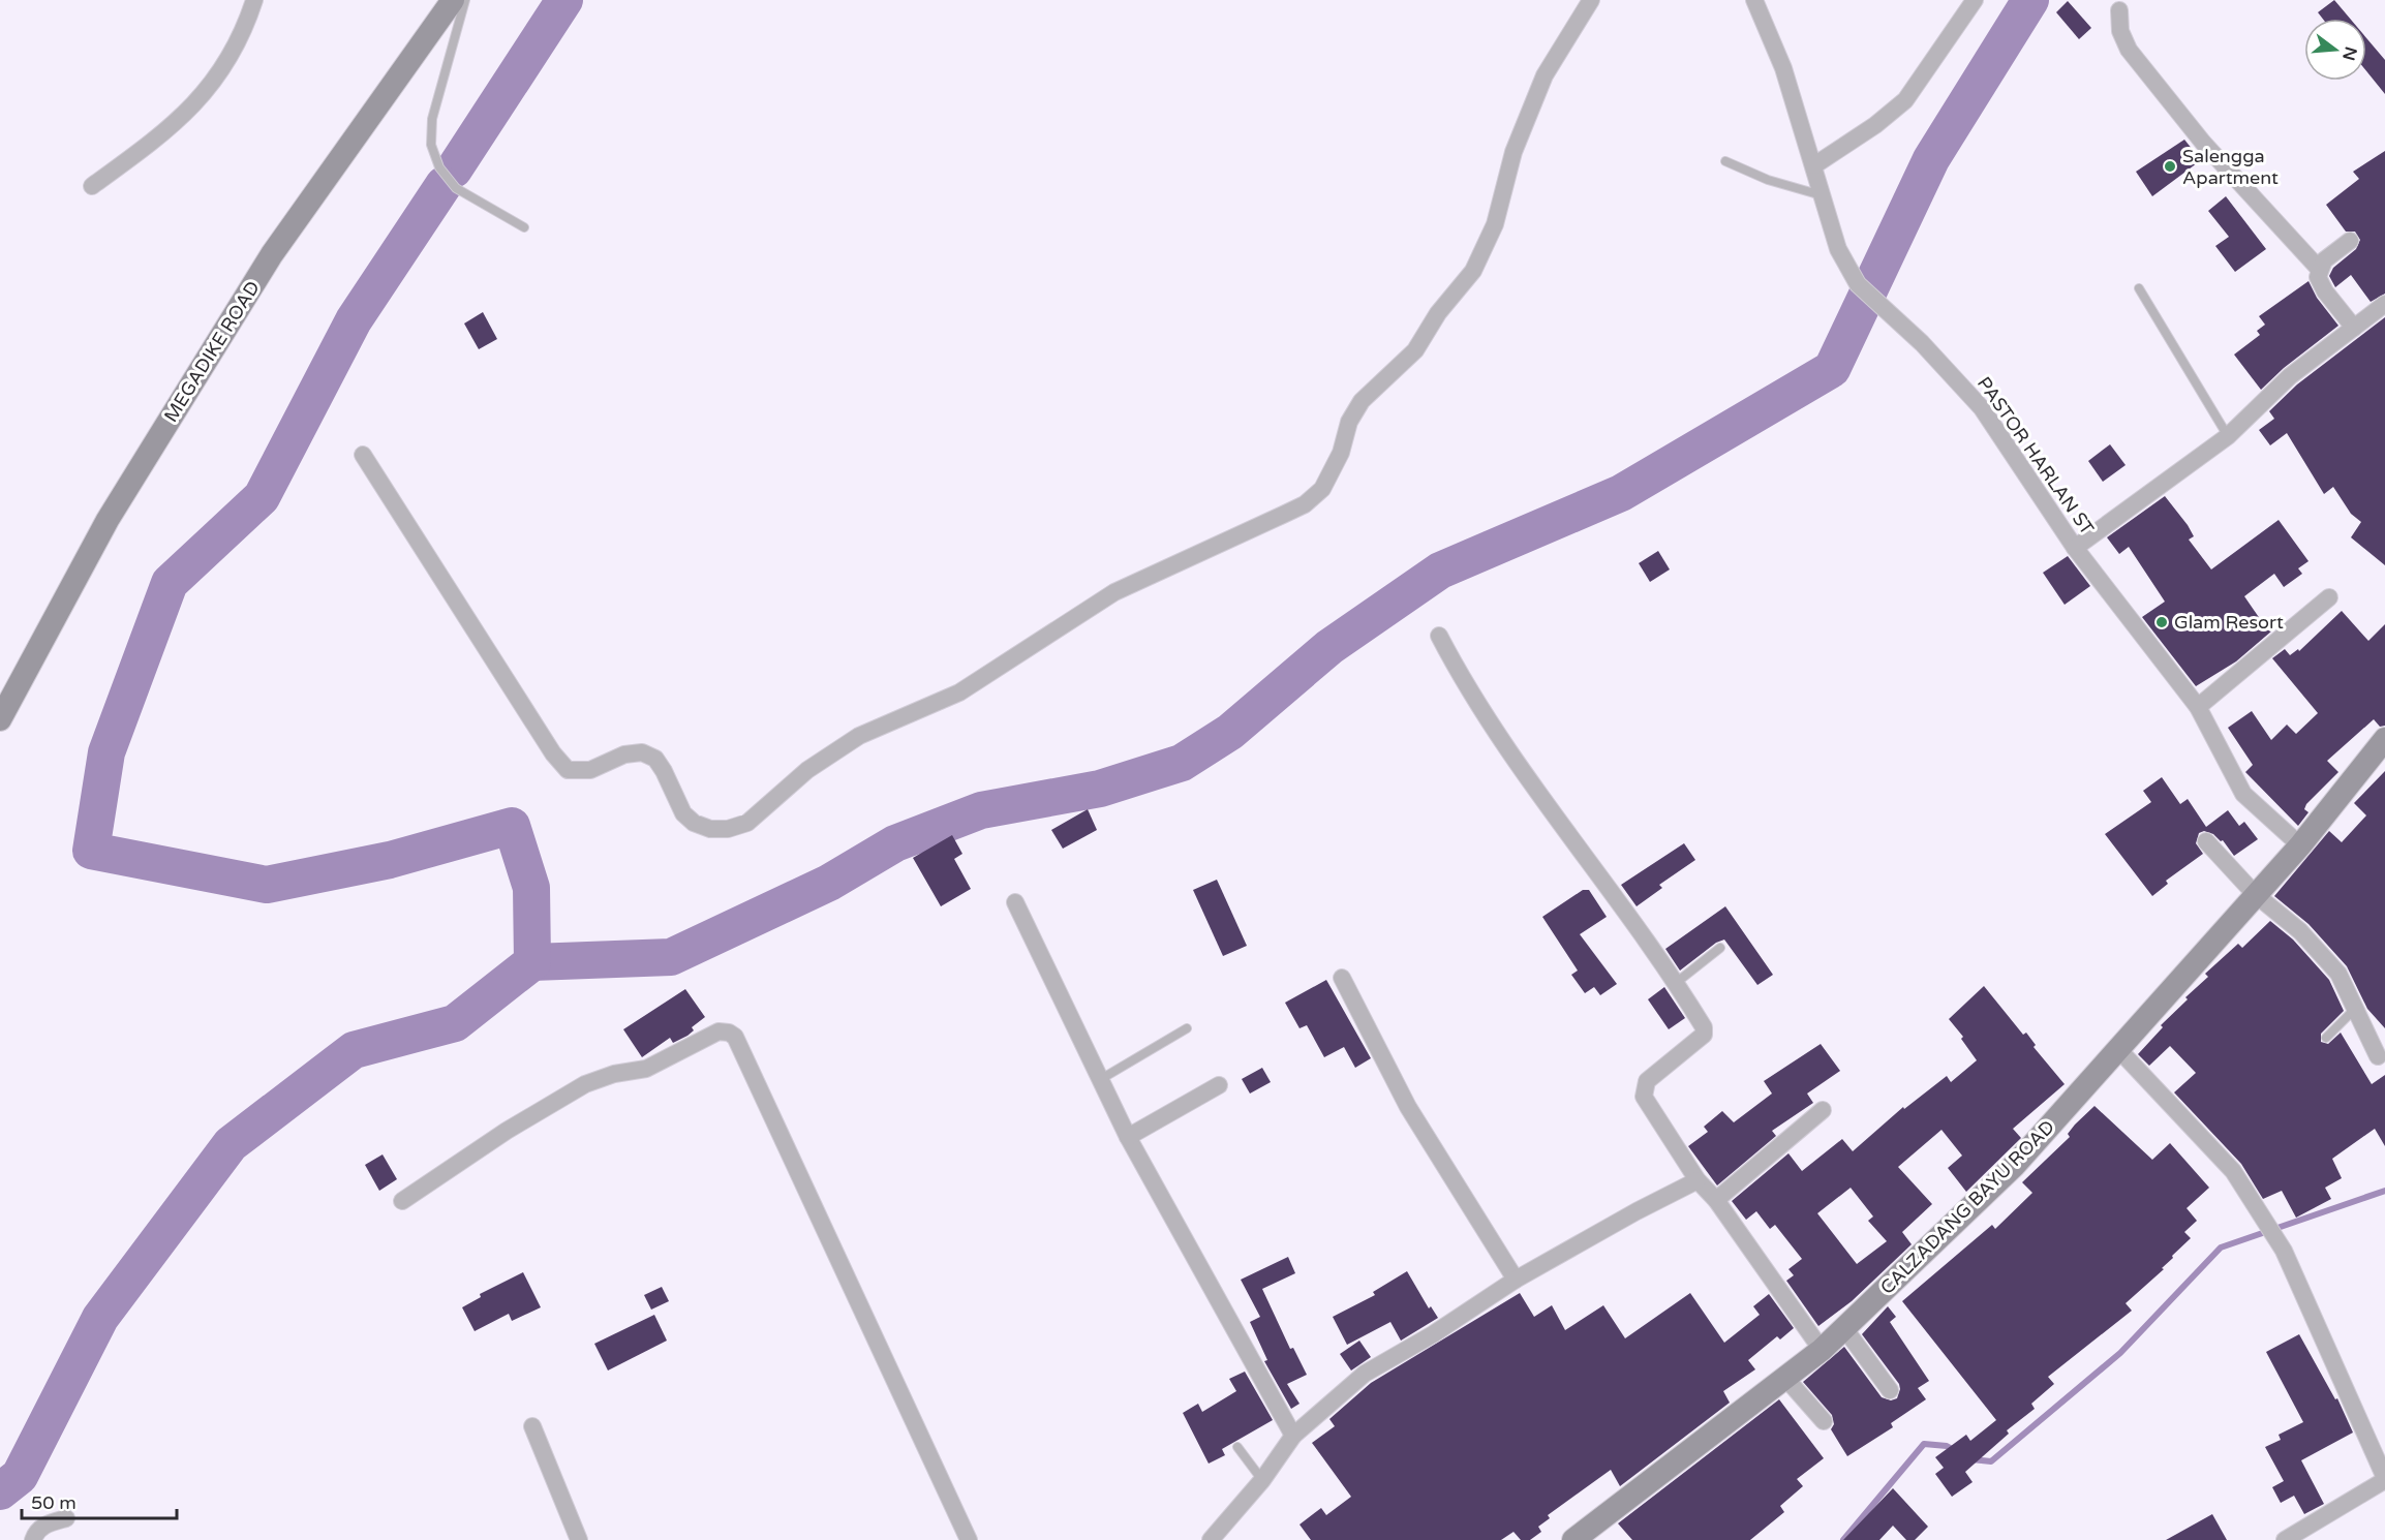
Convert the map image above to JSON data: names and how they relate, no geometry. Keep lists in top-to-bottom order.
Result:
{
  "streets": {
    "street": ["MEGADIKE ROAD", "PASTOR HARLAN ST", "CALZADANG BAYU ROAD"]
  },
  "crossings": [
    ["PASTOR HARLAN ST", "CALZADANG BAYU ROAD"]
  ],
  "places": ["Salengga Apartment", "Glam Resort"],
  "scale_bar": "50 m",
  "north": "right"
}
